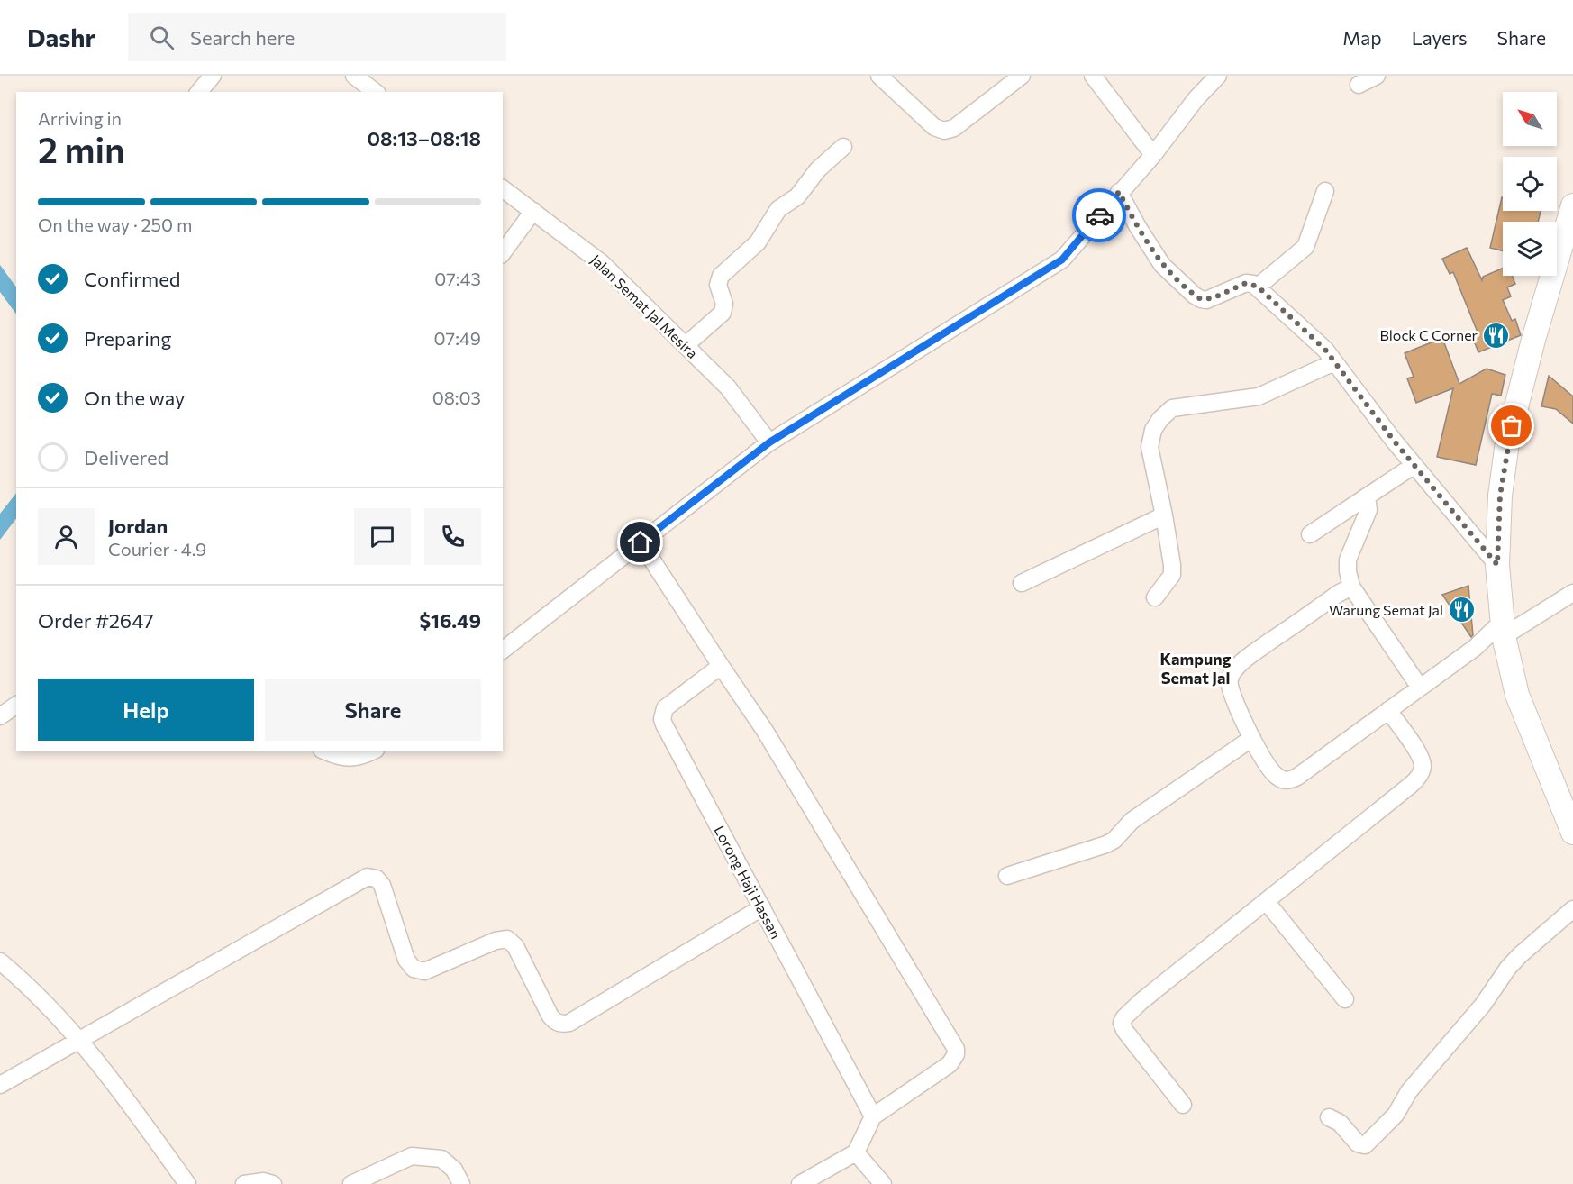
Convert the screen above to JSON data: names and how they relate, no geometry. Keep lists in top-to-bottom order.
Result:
{
  "streets": {
    "street": ["Jalan Semat Jal Mesira", "Lorong Haji Hassan"]
  },
  "districts": ["Kampung Semat Jal"],
  "places": {
    "restaurant": ["Block C Corner", "Warung Semat Jal"]
  },
  "north": "top left",
  "page": {
    "header": "Dashr",
    "search": "Search here",
    "nav": ["Map", "Layers", "Share"],
    "heading": ["2 min", "Arriving in", "08:13–08:18"],
    "panel": [
      "Jordan",
      "Courier · 4.9",
      "Order #2647",
      "$16.49"
    ],
    "bar": "On the way · 250 m",
    "list": [
      ["Confirmed", "07:43"],
      ["Preparing", "07:49"],
      ["On the way", "08:03"],
      "Delivered"
    ],
    "buttons": ["Help", "Share"]
  }
}
